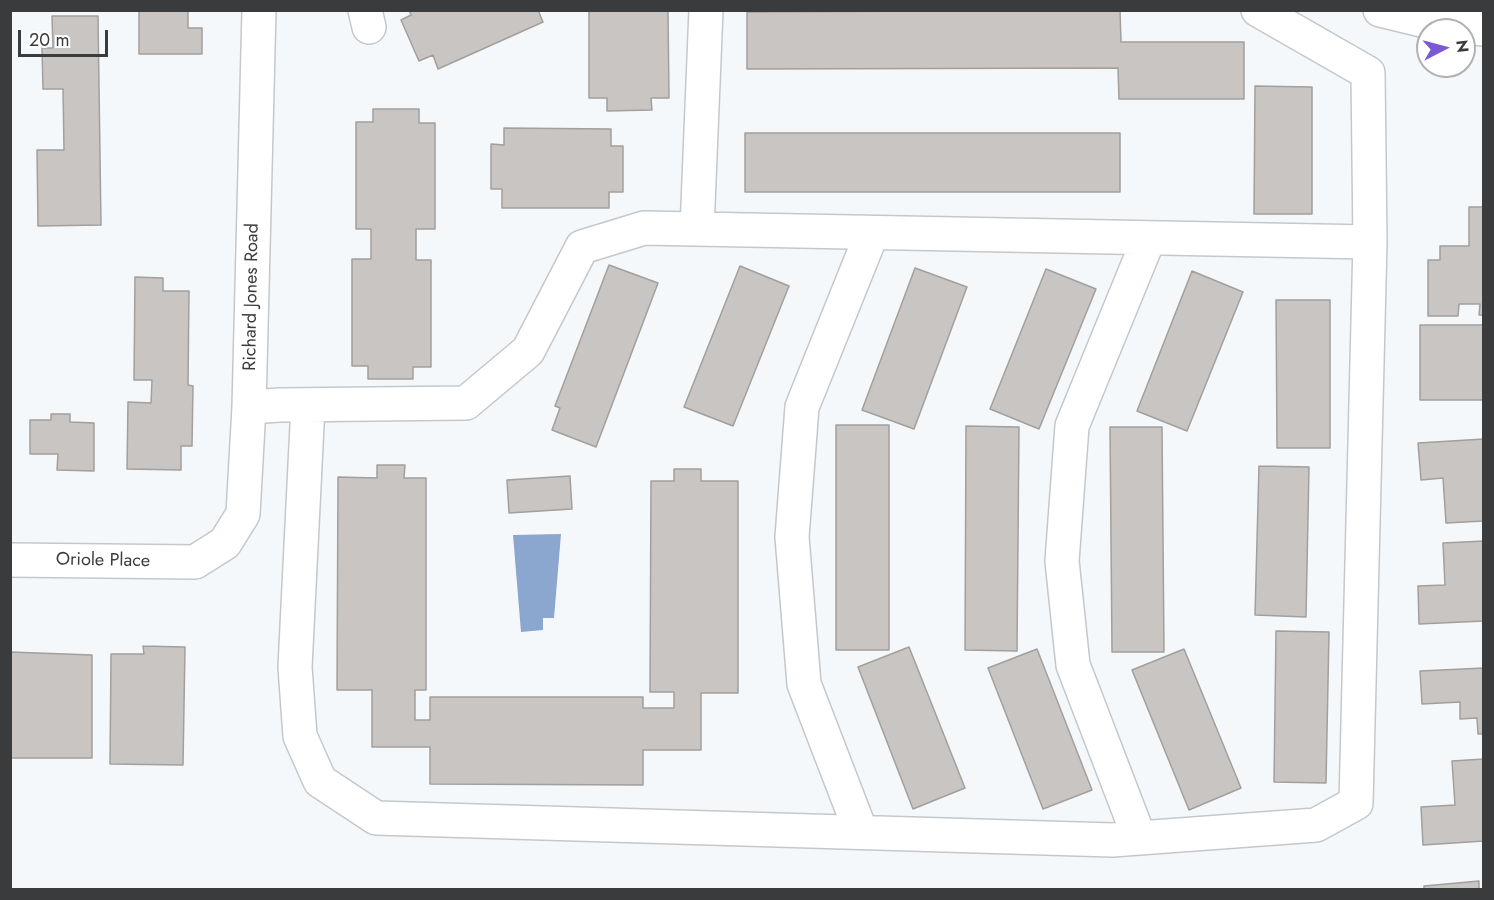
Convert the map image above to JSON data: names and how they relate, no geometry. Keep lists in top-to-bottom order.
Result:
{
  "streets": {
    "street": ["Richard Jones Road", "Oriole Place"]
  },
  "crossings": [
    ["Richard Jones Road", "Oriole Place"]
  ],
  "scale_bar": "20 m",
  "north": "right"
}
